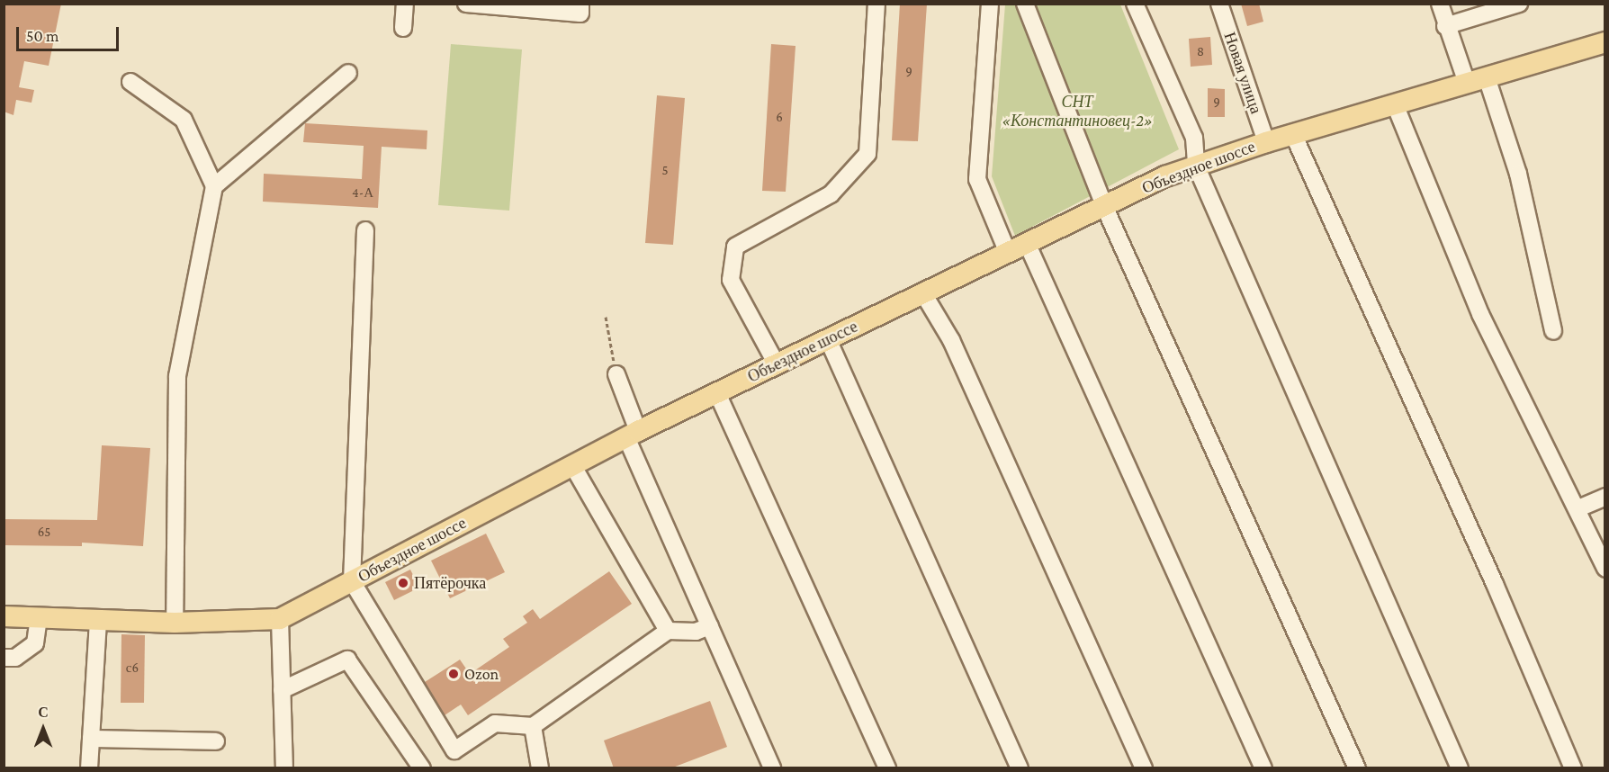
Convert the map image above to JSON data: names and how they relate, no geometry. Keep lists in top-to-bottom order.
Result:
{
  "streets": {
    "main road": ["Объездное шоссе"],
    "street": ["Новая улица"]
  },
  "crossings": [
    ["Новая улица", "Объездное шоссе"]
  ],
  "parks": ["СНТ «Константиновец-2»"],
  "places": ["Пятёрочка", "Ozon"],
  "house_numbers": [
    "8",
    "9",
    "9",
    "6",
    "5",
    "4-А",
    "65",
    "с6"
  ],
  "scale_bar": "50 m",
  "north": "top"
}
